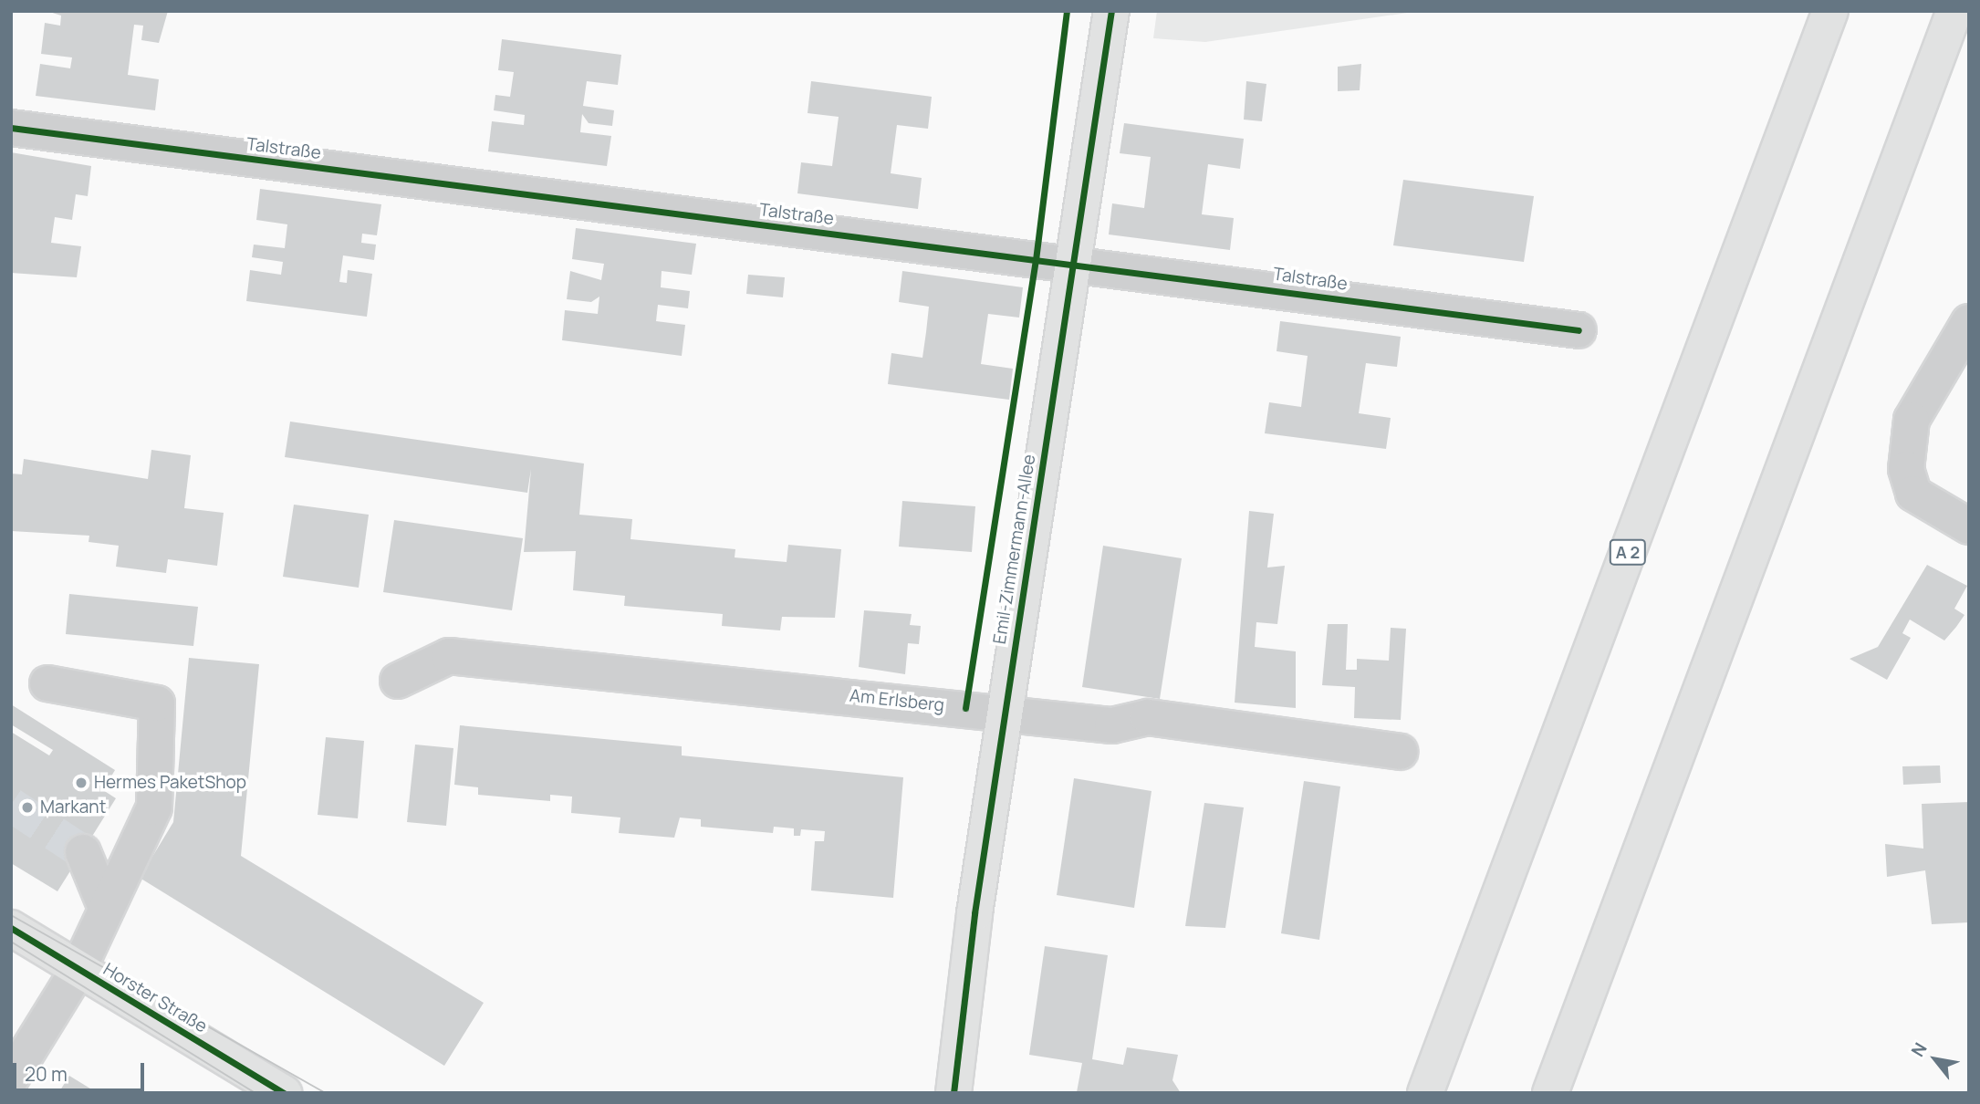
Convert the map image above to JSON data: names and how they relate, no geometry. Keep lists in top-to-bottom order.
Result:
{
  "streets": {
    "main road": ["Emil-Zimmermann-Allee", "A 2", "Horster Straße"],
    "street": ["Talstraße", "Am Erlsberg"]
  },
  "crossings": [
    ["Talstraße", "Emil-Zimmermann-Allee"],
    ["Emil-Zimmermann-Allee", "Am Erlsberg"]
  ],
  "places": ["Hermes PaketShop", "Markant"],
  "scale_bar": "20 m",
  "north": "top left"
}
